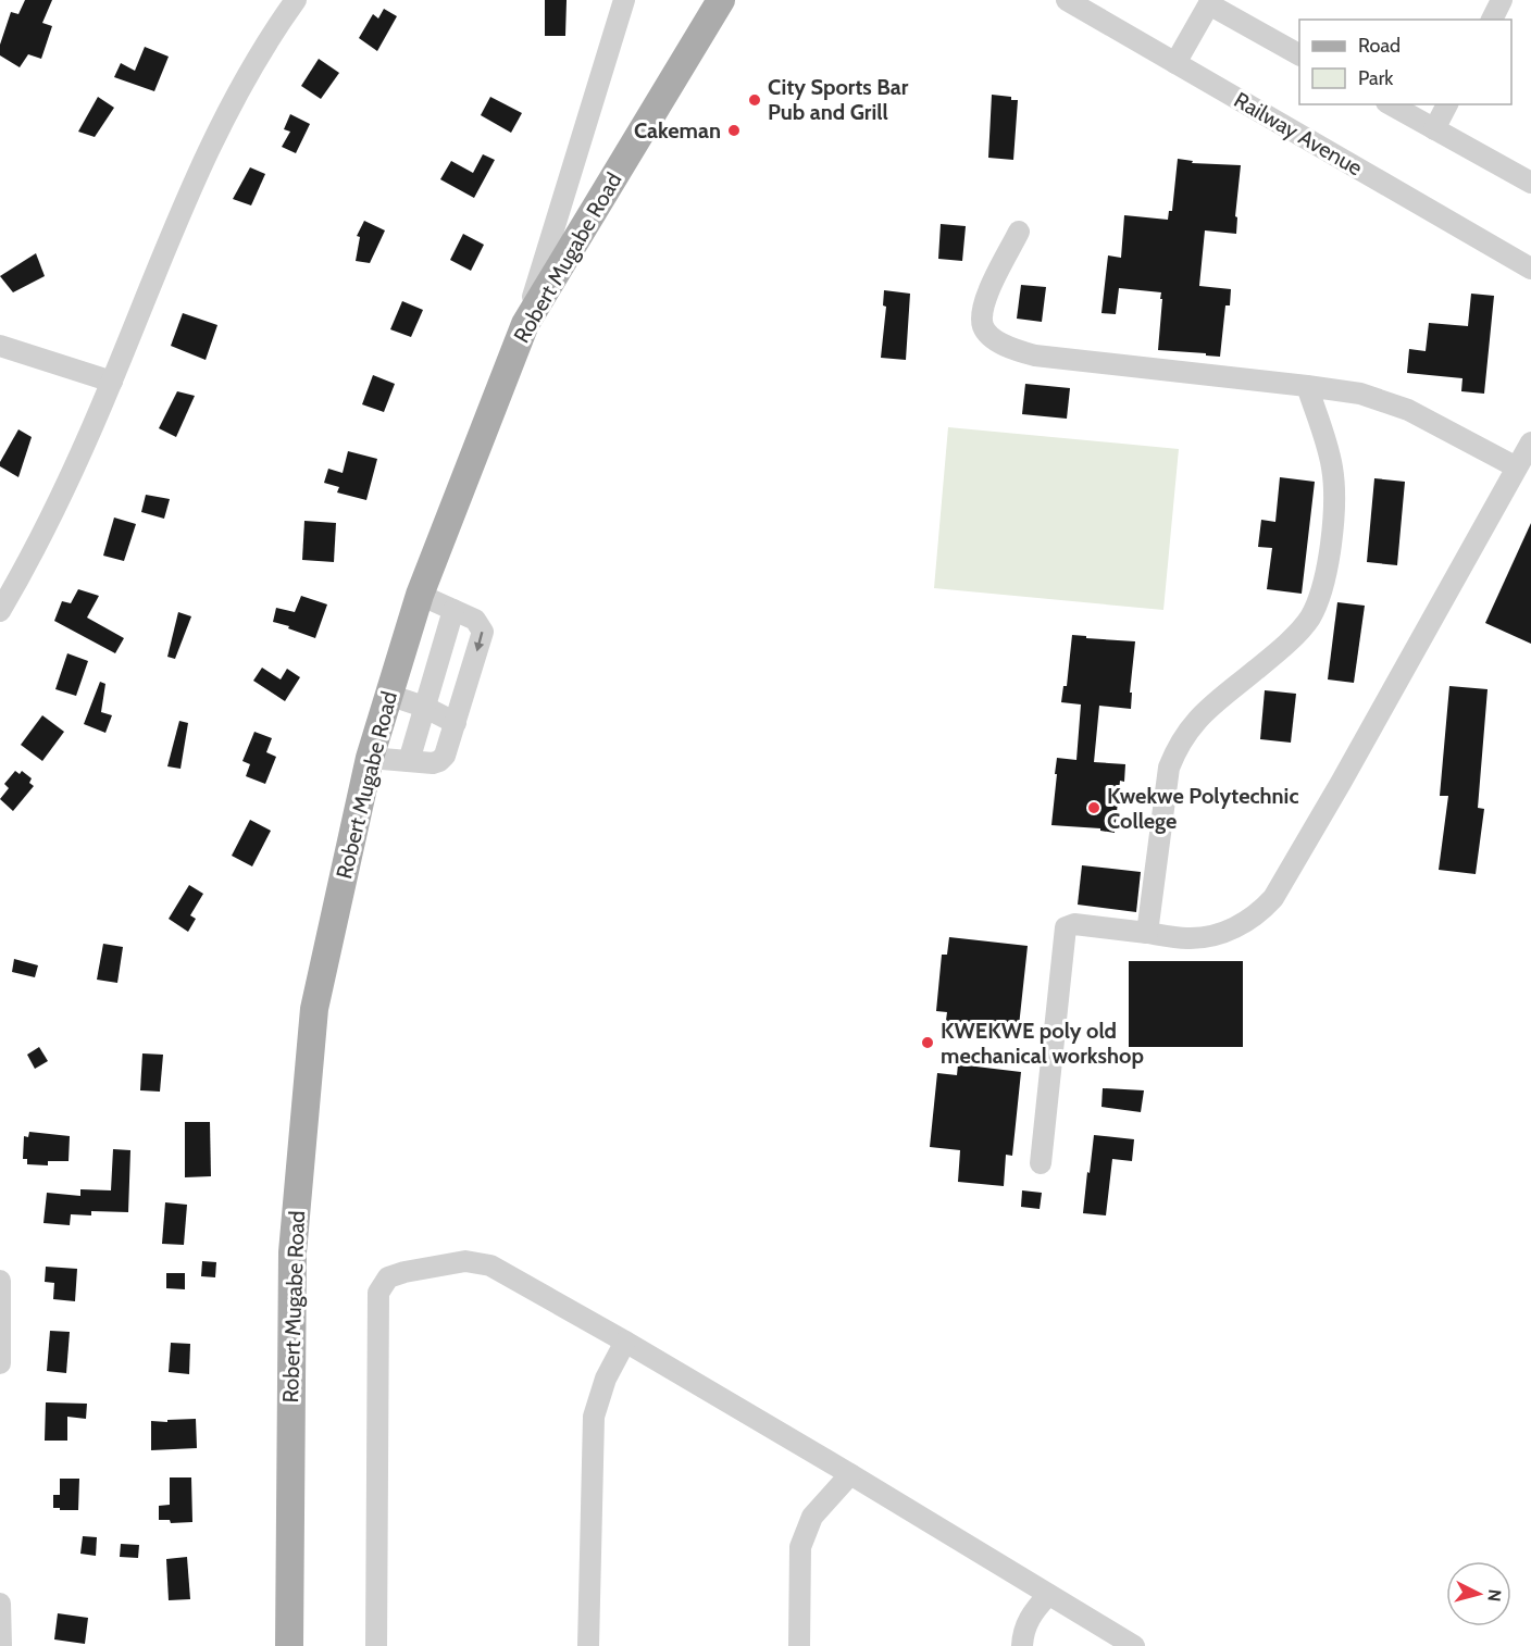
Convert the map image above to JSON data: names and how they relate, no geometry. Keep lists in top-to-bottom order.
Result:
{
  "streets": {
    "main road": ["Robert Mugabe Road"],
    "street": ["Railway Avenue"]
  },
  "places": [
    "City Sports Bar Pub and Grill",
    "Cakeman",
    "Kwekwe Polytechnic College",
    "KWEKWE poly old mechanical workshop"
  ],
  "legend": ["Road", "Park"],
  "north": "right"
}
